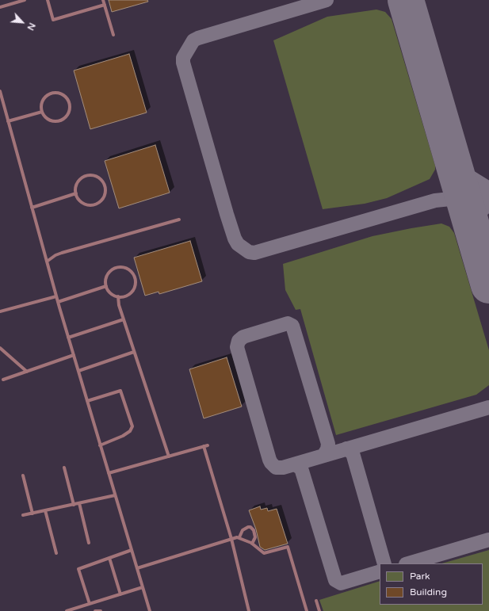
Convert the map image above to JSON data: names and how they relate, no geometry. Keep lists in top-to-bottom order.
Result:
{
  "legend": ["Park", "Building"],
  "north": "bottom right"
}
